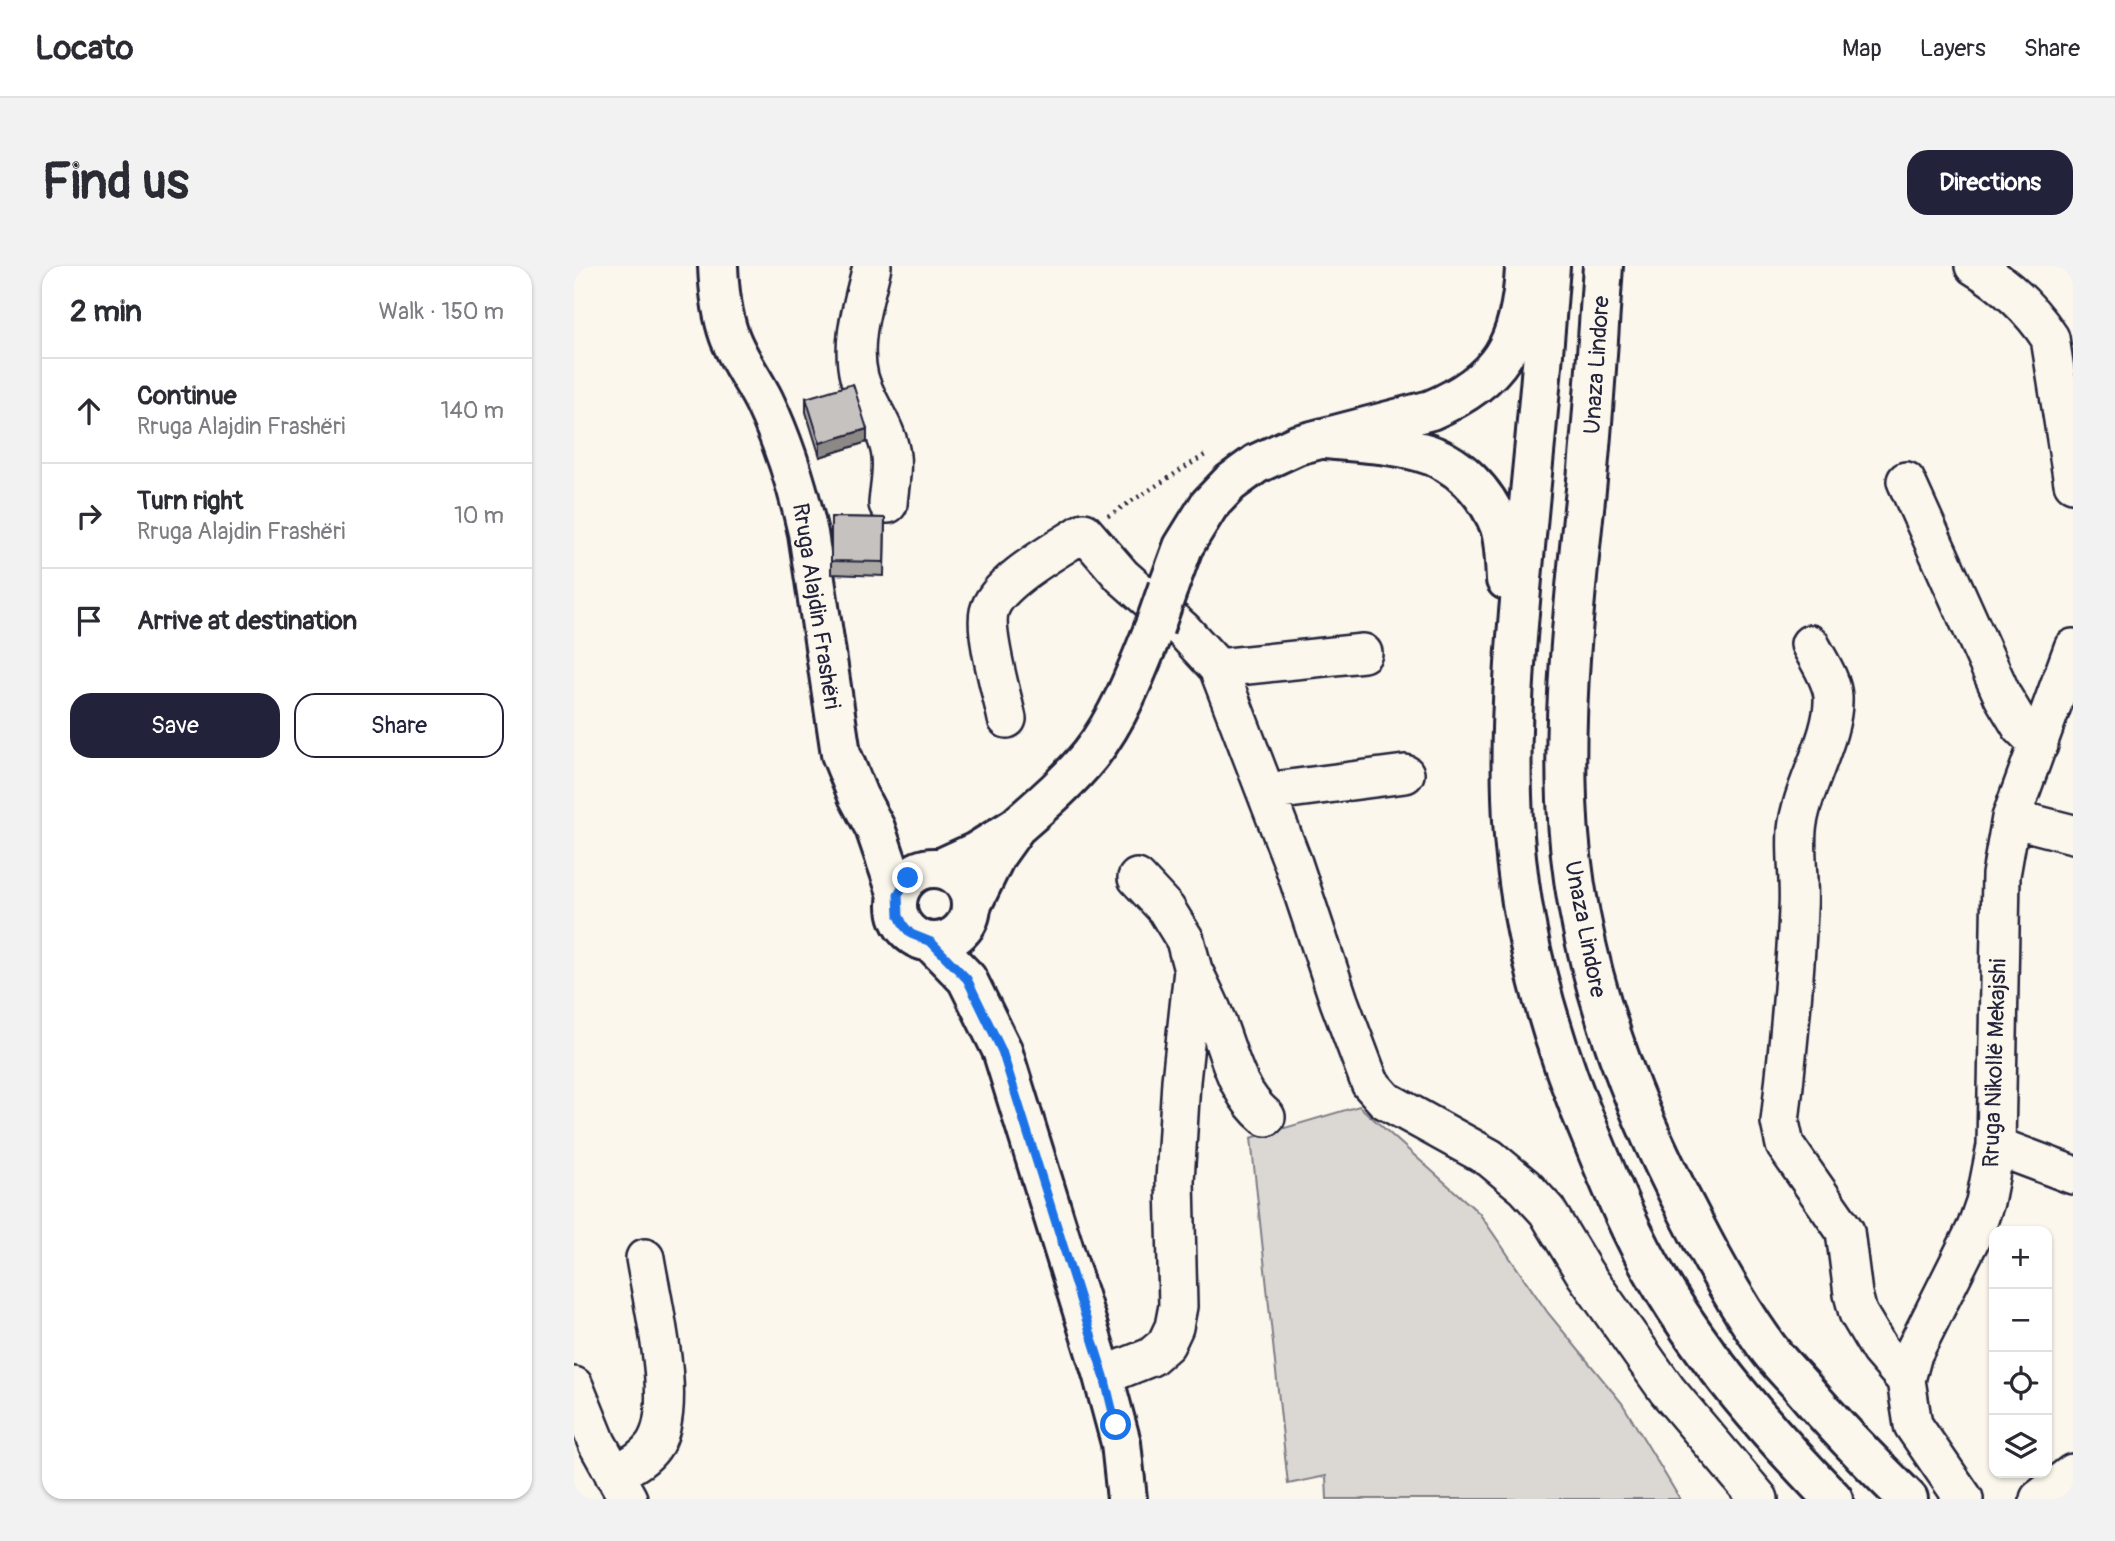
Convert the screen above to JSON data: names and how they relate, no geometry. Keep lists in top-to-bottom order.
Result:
{
  "streets": {
    "main road": ["Unaza Lindore", "Rruga Alajdin Frashëri"],
    "street": ["Rruga Nikollë Mekajshi"]
  },
  "page": {
    "header": "Locato",
    "nav": ["Map", "Layers", "Share"],
    "buttons": [
      "Directions",
      ["Save", "Share"]
    ],
    "title": "Find us",
    "heading": ["2 min", "Walk · 150 m"],
    "list": [
      ["Continue", "Rruga Alajdin Frashëri", "140 m"],
      ["Turn right", "Rruga Alajdin Frashëri", "10 m"],
      "Arrive at destination"
    ],
    "map_buttons": ["+", "−"]
  }
}
